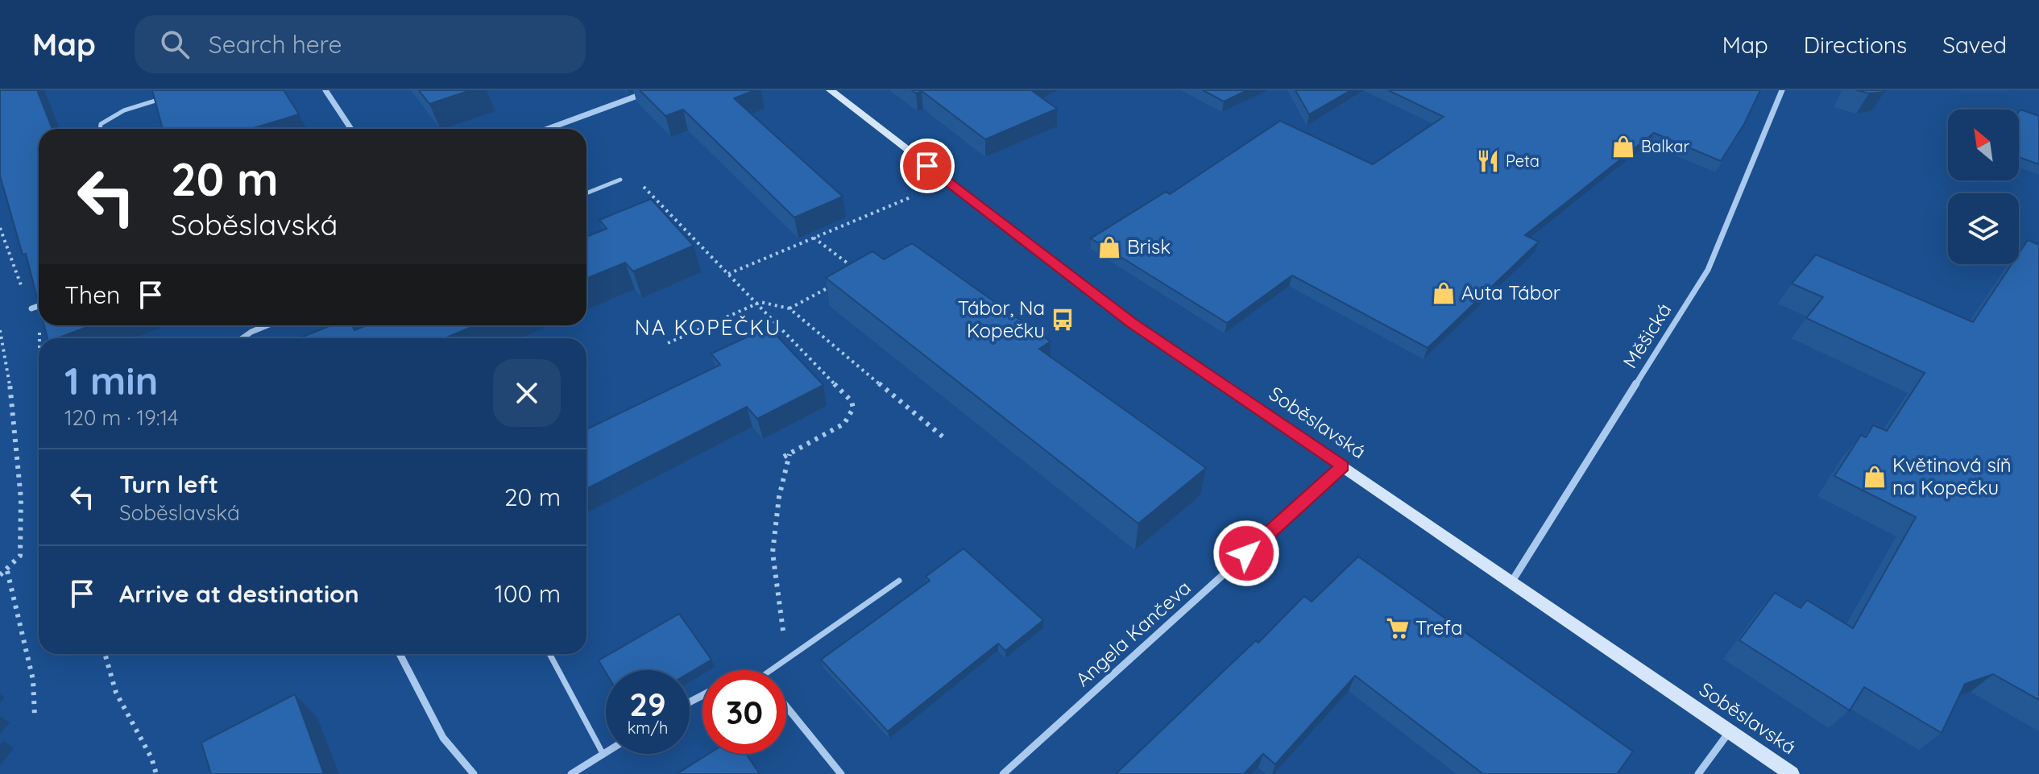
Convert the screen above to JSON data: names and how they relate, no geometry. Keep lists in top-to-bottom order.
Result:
{
  "streets": {
    "main road": ["Soběslavská"],
    "street": ["Měšická", "Angela Kančeva"]
  },
  "crossings": [
    ["Měšická", "Soběslavská"],
    ["Soběslavská", "Angela Kančeva"]
  ],
  "districts": ["NA KOPEČKU"],
  "places": {
    "shop": [
      "Balkar",
      "Brisk",
      "Auta Tábor",
      "Květinová síň na Kopečku"
    ],
    "restaurant": ["Peta"],
    "bus stop": ["Tábor, Na Kopečku"],
    "supermarket": ["Trefa"]
  },
  "north": "top left",
  "page": {
    "header": "Map",
    "search": "Search here",
    "nav": ["Map", "Directions", "Saved"],
    "turn": ["20 m", "Soběslavská"],
    "then": "Then",
    "heading": ["1 min", "120 m · 19:14"],
    "list": [
      {
        "name": "Turn left",
        "note": "Soběslavská",
        "value": "20 m"
      },
      {
        "name": "Arrive at destination",
        "value": "100 m"
      }
    ],
    "speed": "29 km/h",
    "limit": "30"
  }
}
